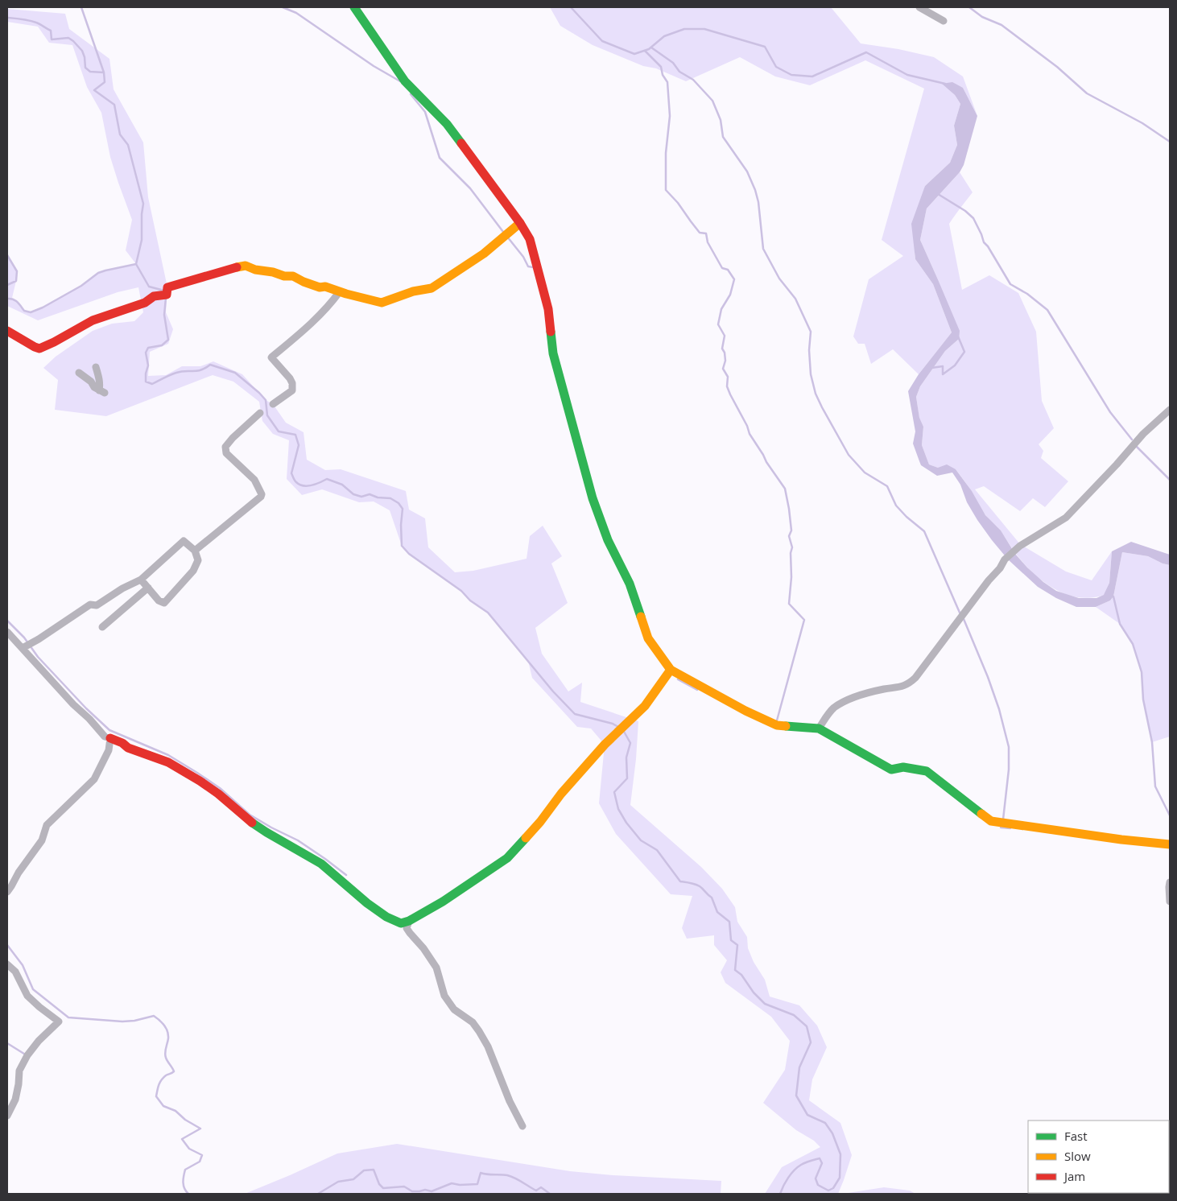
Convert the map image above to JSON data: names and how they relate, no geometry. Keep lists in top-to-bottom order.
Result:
{
  "legend": ["Fast", "Slow", "Jam"]
}
